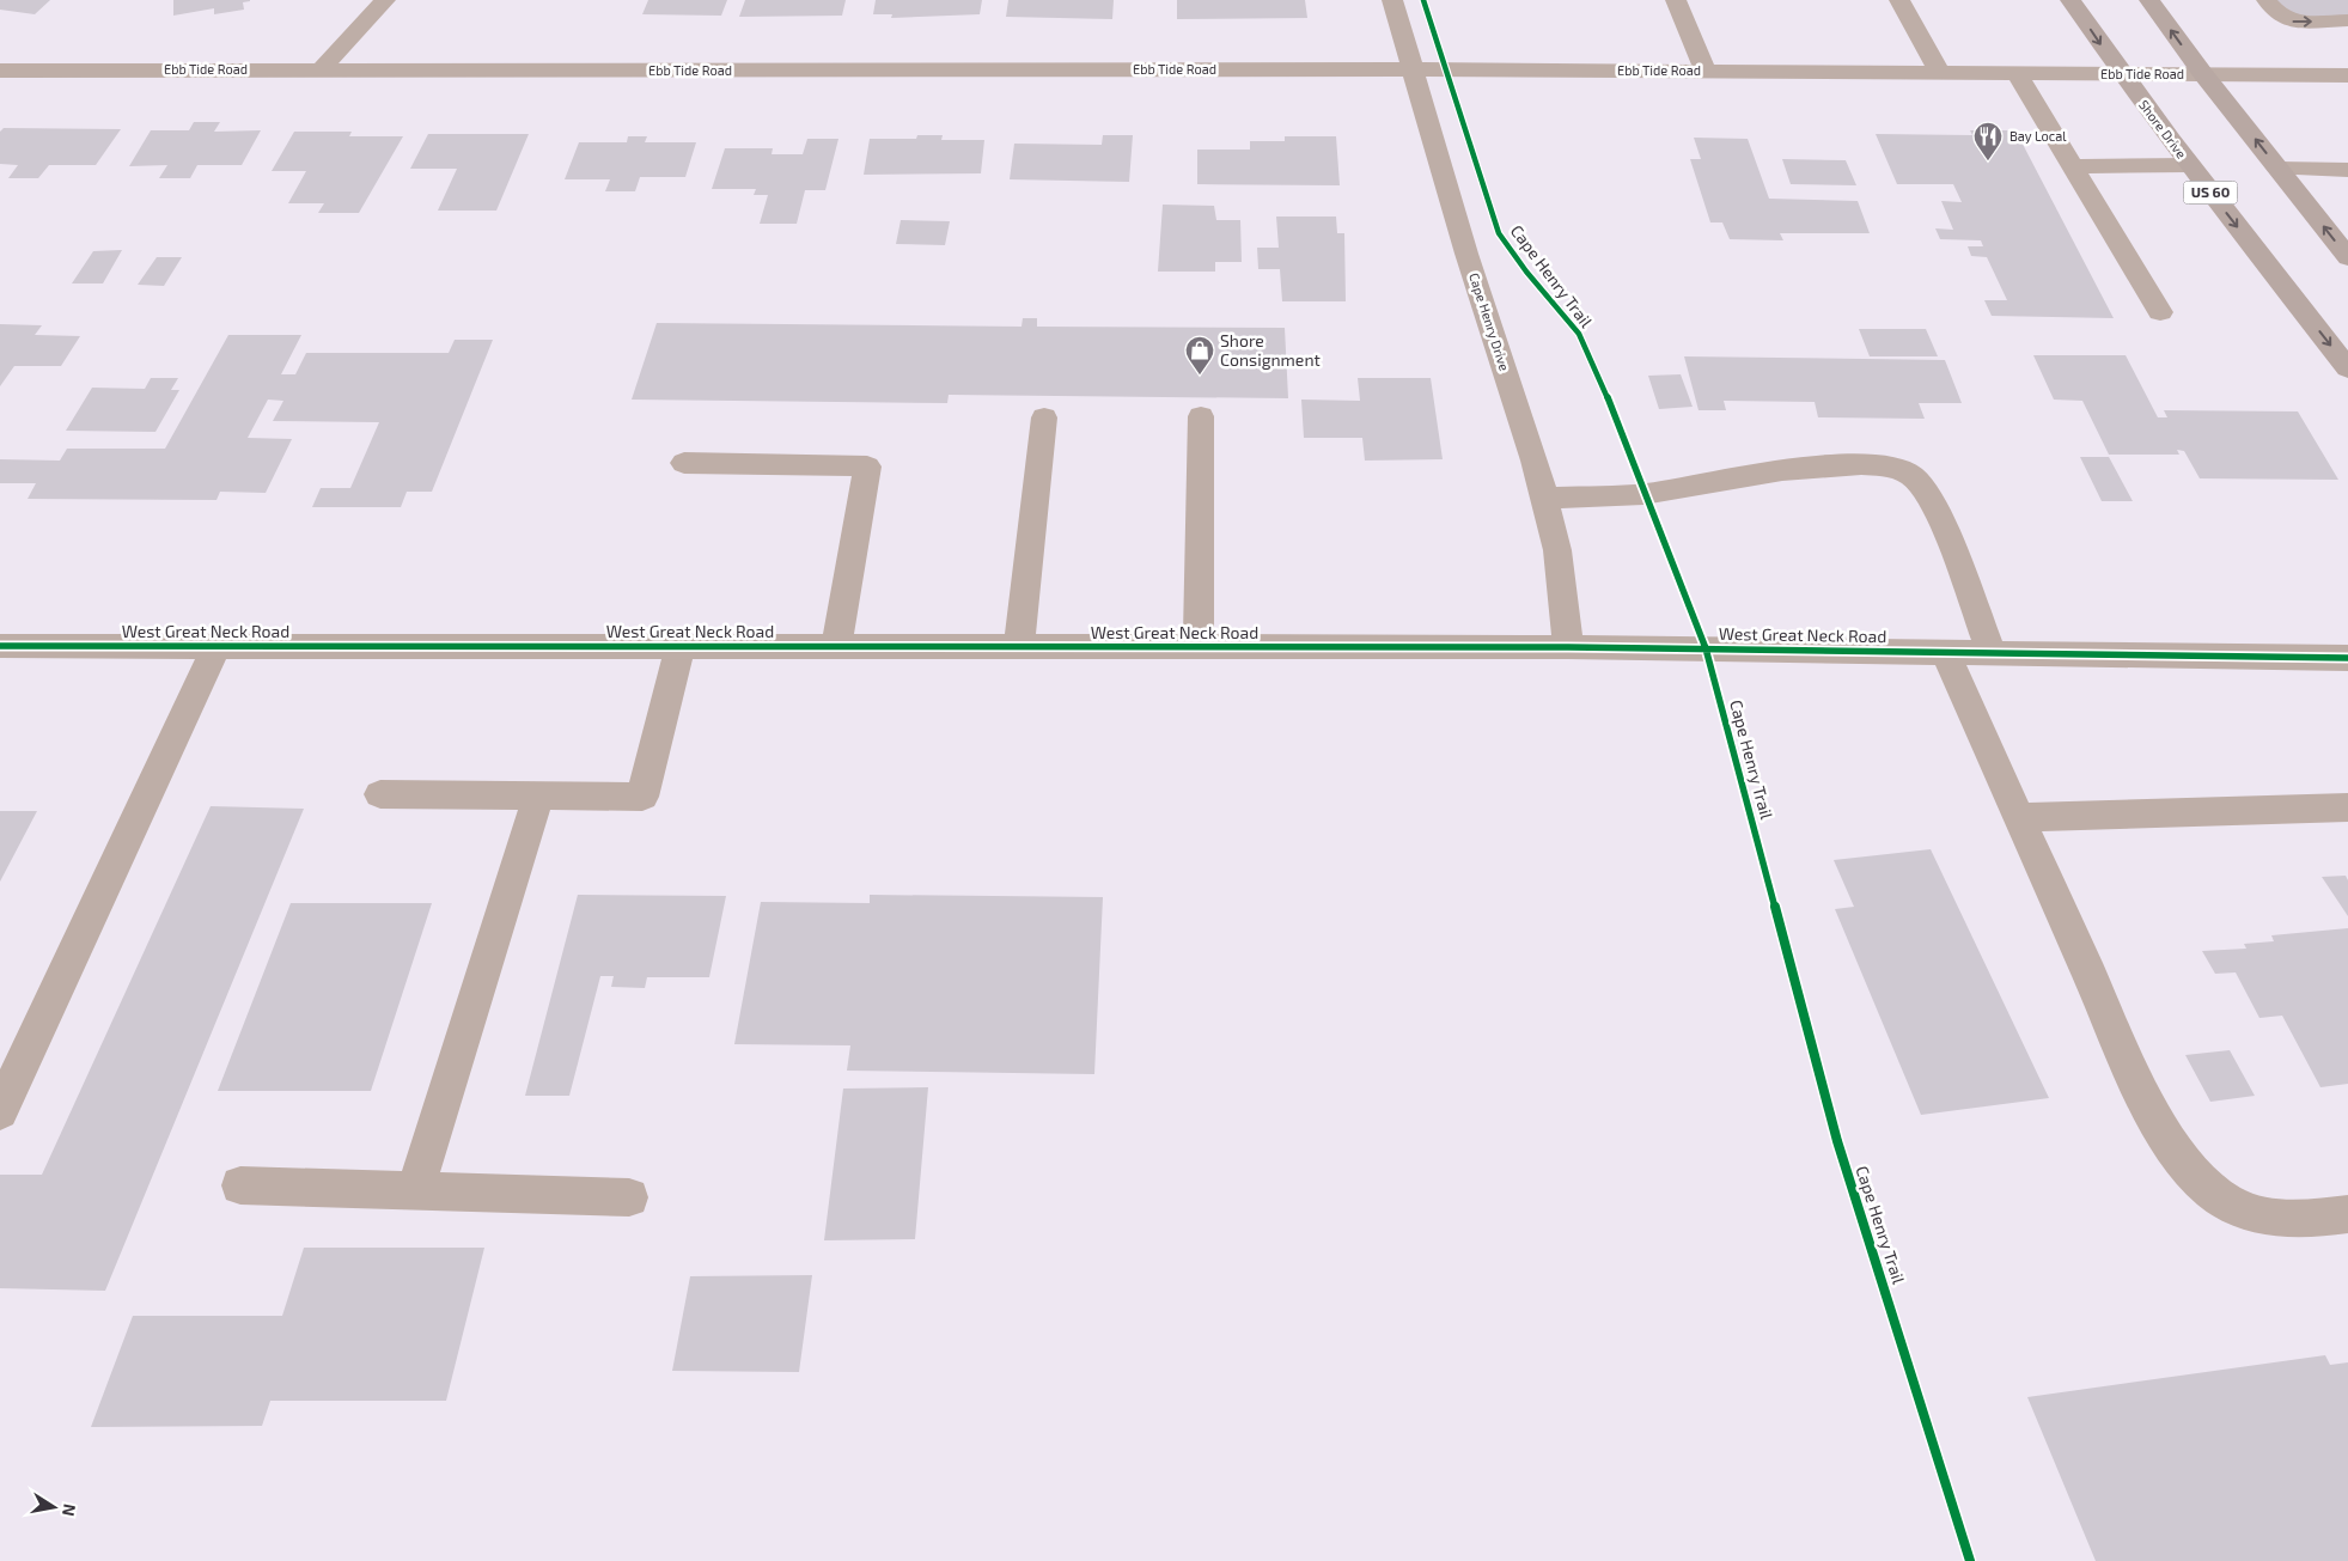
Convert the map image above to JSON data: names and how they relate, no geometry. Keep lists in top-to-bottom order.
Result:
{
  "streets": {
    "highway": ["Shore Drive", "US 60"],
    "street": ["Ebb Tide Road", "Cape Henry Drive", "West Great Neck Road"],
    "cycle path": ["Cape Henry Trail"]
  },
  "crossings": [
    ["Ebb Tide Road", "Shore Drive"],
    ["Ebb Tide Road", "Cape Henry Drive"],
    ["Cape Henry Drive", "West Great Neck Road"]
  ],
  "places": {
    "restaurant": ["Bay Local"],
    "shop": ["Shore Consignment"]
  },
  "north": "right"
}
